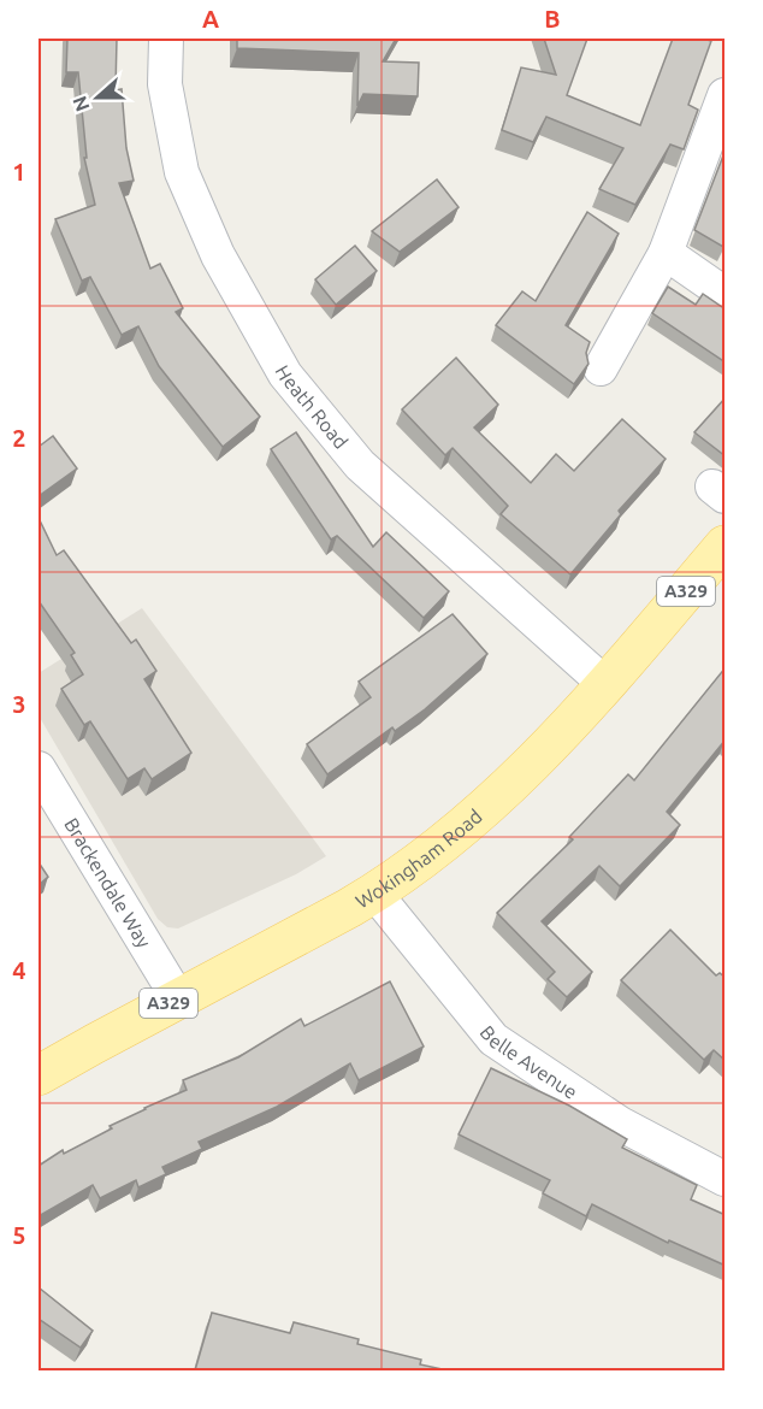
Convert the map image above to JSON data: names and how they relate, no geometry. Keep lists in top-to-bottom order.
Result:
{
  "streets": {
    "main road": ["A329", "Wokingham Road"],
    "street": ["Heath Road", "Brackendale Way", "Belle Avenue"]
  },
  "crossings": [
    ["Heath Road", "Wokingham Road"],
    ["Wokingham Road", "Brackendale Way"],
    ["Wokingham Road", "Belle Avenue"]
  ],
  "north": "left",
  "grid": {
    "columns": ["A", "B"],
    "rows": [
      "1",
      "2",
      "3",
      "4",
      "5"
    ]
  }
}
